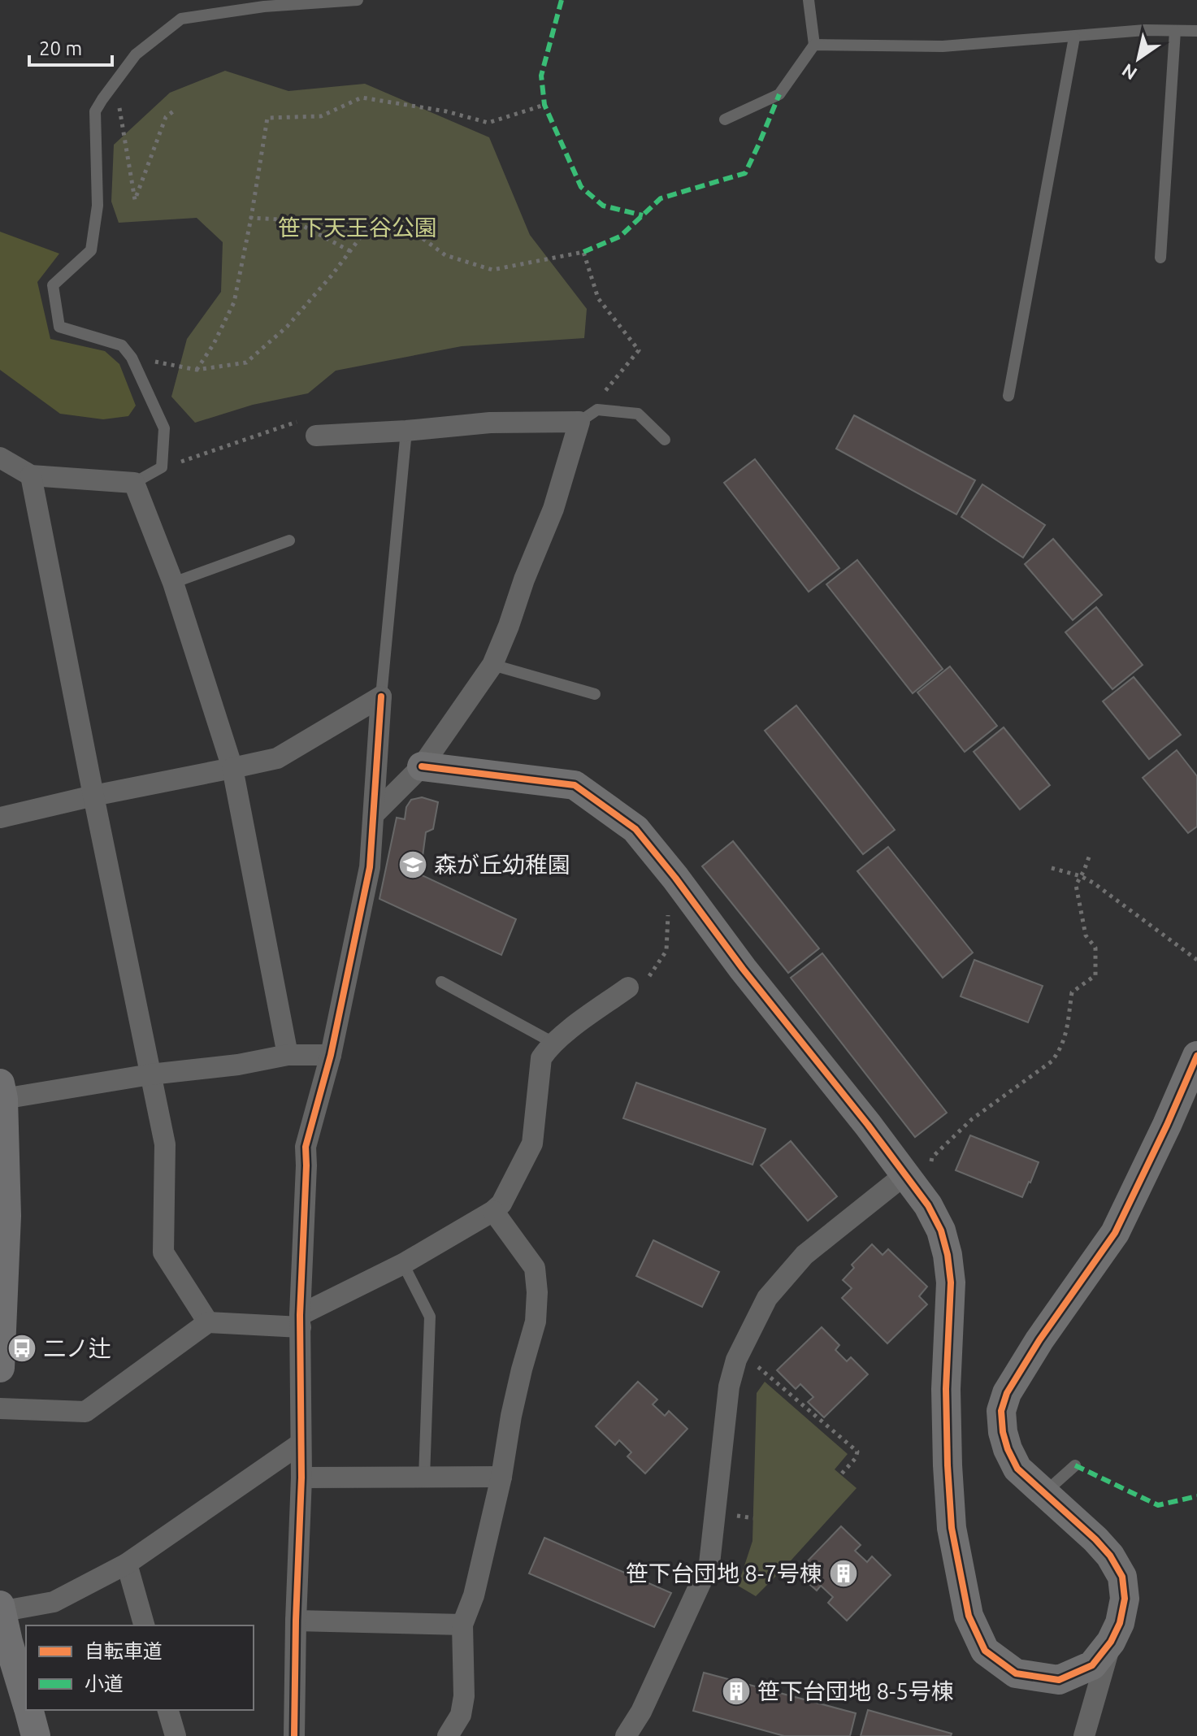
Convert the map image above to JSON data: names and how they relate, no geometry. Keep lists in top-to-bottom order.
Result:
{
  "parks": ["笹下天王谷公園"],
  "places": {
    "school or university": ["森が丘幼稚園"],
    "bus stop": ["二ノ辻"],
    "building": ["笹下台団地 8-7号棟", "笹下台団地 8-5号棟"]
  },
  "legend": ["自転車道", "小道"],
  "scale_bar": "20 m",
  "north": "bottom left"
}
